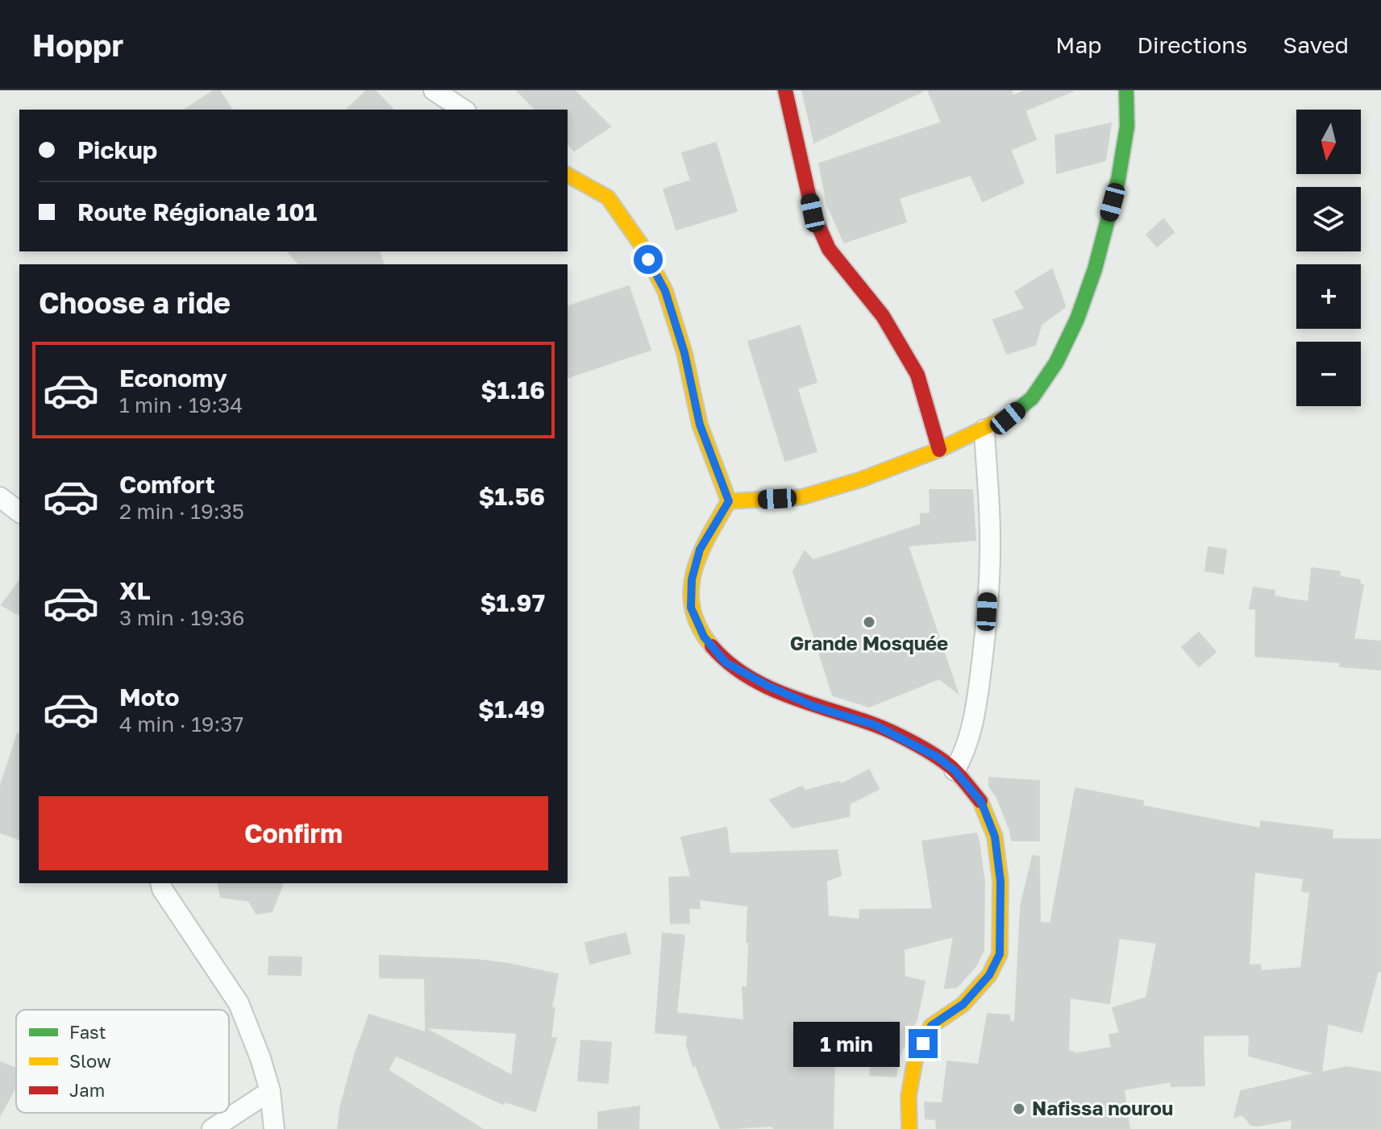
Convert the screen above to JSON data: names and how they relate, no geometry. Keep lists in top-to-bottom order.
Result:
{
  "places": ["Grande Mosquée", "Nafissa nourou"],
  "legend": ["Fast", "Slow", "Jam"],
  "north": "bottom",
  "page": {
    "header": "Hoppr",
    "nav": ["Map", "Directions", "Saved"],
    "map_buttons": ["+", "−"],
    "banner": ["Pickup", "Route Régionale 101"],
    "heading": "Choose a ride",
    "list": [
      {
        "name": "Economy",
        "note": "1 min · 19:34",
        "value": "$1.16"
      },
      {
        "name": "Comfort",
        "note": "2 min · 19:35",
        "value": "$1.56"
      },
      {
        "name": "XL",
        "note": "3 min · 19:36",
        "value": "$1.97"
      },
      {
        "name": "Moto",
        "note": "4 min · 19:37",
        "value": "$1.49"
      }
    ],
    "buttons": "Confirm",
    "bubble": "1 min"
  }
}
